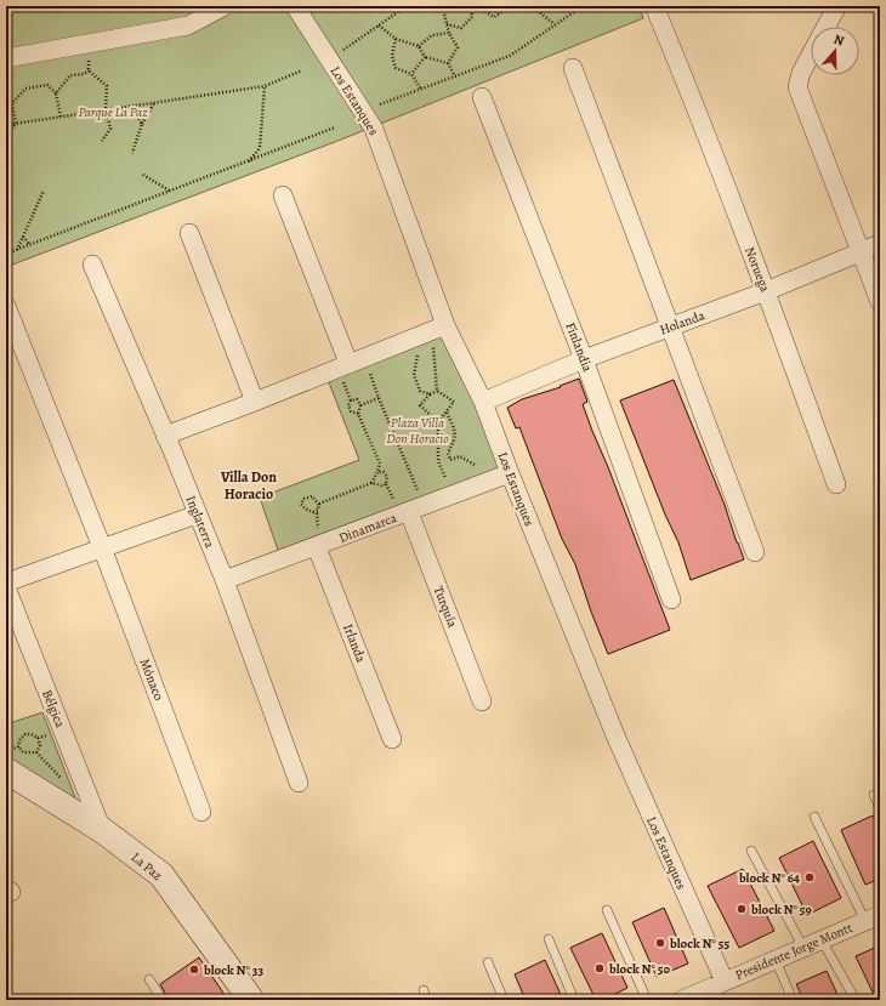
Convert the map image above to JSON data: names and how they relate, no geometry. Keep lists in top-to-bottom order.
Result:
{
  "streets": {
    "street": [
      "Los Estanques",
      "Noruega",
      "Holanda",
      "Finlandia",
      "Inglaterra",
      "Dinamarca",
      "Turquía",
      "Irlanda",
      "Mónaco",
      "Bélgica",
      "La Paz",
      "Presidente Jorge Montt"
    ]
  },
  "crossings": [
    ["Los Estanques", "Holanda"],
    ["Los Estanques", "Dinamarca"],
    ["Los Estanques", "Presidente Jorge Montt"],
    ["Noruega", "Holanda"],
    ["Holanda", "Finlandia"],
    ["Inglaterra", "Dinamarca"],
    ["Dinamarca", "Turquía"],
    ["Dinamarca", "Irlanda"],
    ["Bélgica", "La Paz"]
  ],
  "districts": ["Villa Don Horacio"],
  "parks": ["Parque La Paz", "Plaza Villa Don Horacio"],
  "places": [
    "block N° 64",
    "block N° 59",
    "block N° 55",
    "block N° 50",
    "block N° 33"
  ],
  "north": "top"
}
